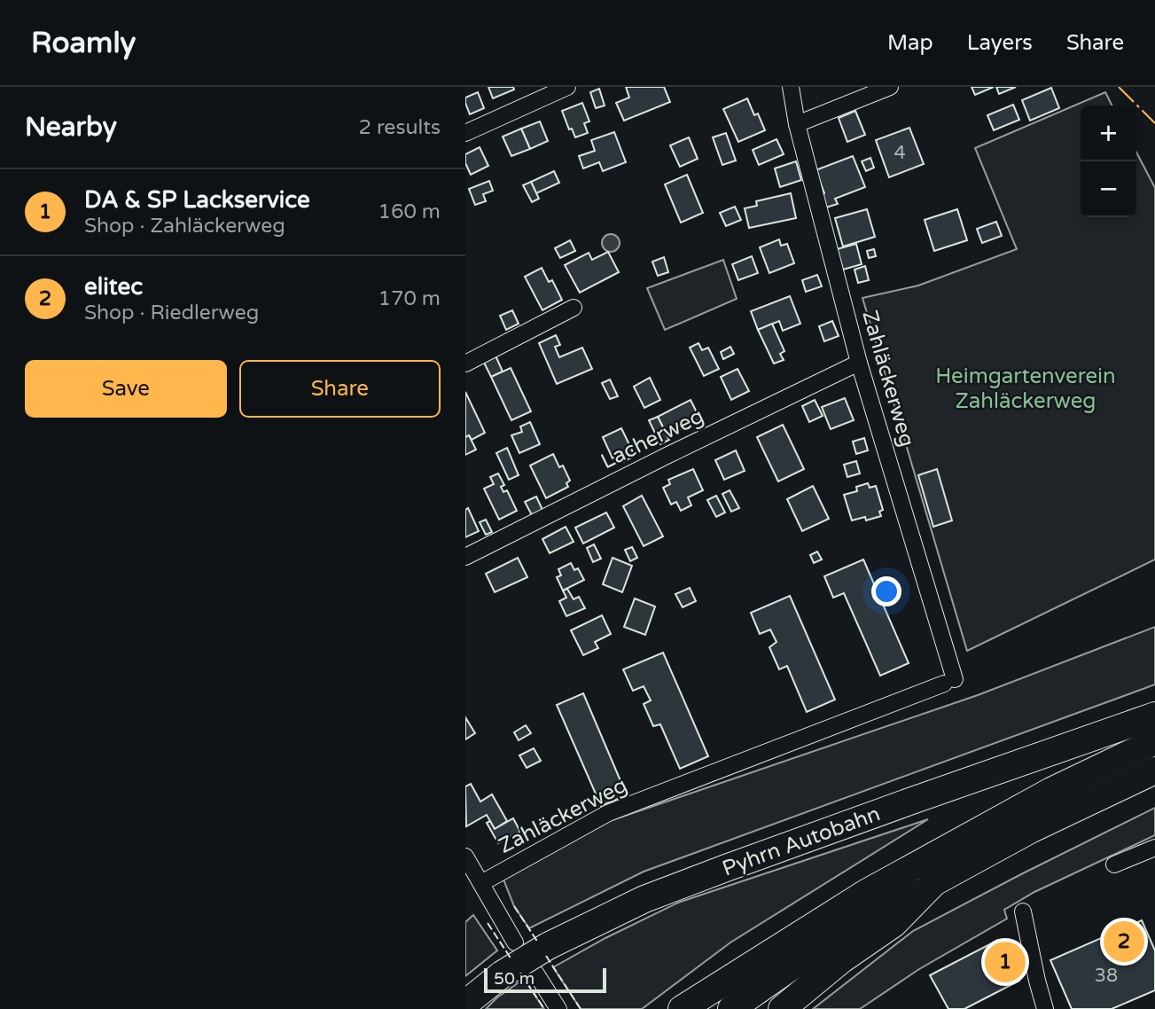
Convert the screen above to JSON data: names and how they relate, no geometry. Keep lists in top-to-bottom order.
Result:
{
  "streets": {
    "highway": ["Pyhrn Autobahn"],
    "street": ["Zahläckerweg", "Lacherweg"]
  },
  "crossings": [
    ["Zahläckerweg", "Lacherweg"]
  ],
  "parks": ["Heimgartenverein Zahläckerweg"],
  "house_numbers": ["4", "38"],
  "scale_bar": "50 m",
  "page": {
    "header": "Roamly",
    "nav": ["Map", "Layers", "Share"],
    "heading": ["Nearby", "2 results"],
    "map_buttons": ["+", "−"],
    "list": [
      {
        "mark": "1",
        "name": "DA & SP Lackservice",
        "note": "Shop · Zahläckerweg",
        "value": "160 m"
      },
      {
        "mark": "2",
        "name": "elitec",
        "note": "Shop · Riedlerweg",
        "value": "170 m"
      }
    ],
    "buttons": ["Save", "Share"],
    "pins": ["2", "1"],
    "scale": "50 m"
  }
}
